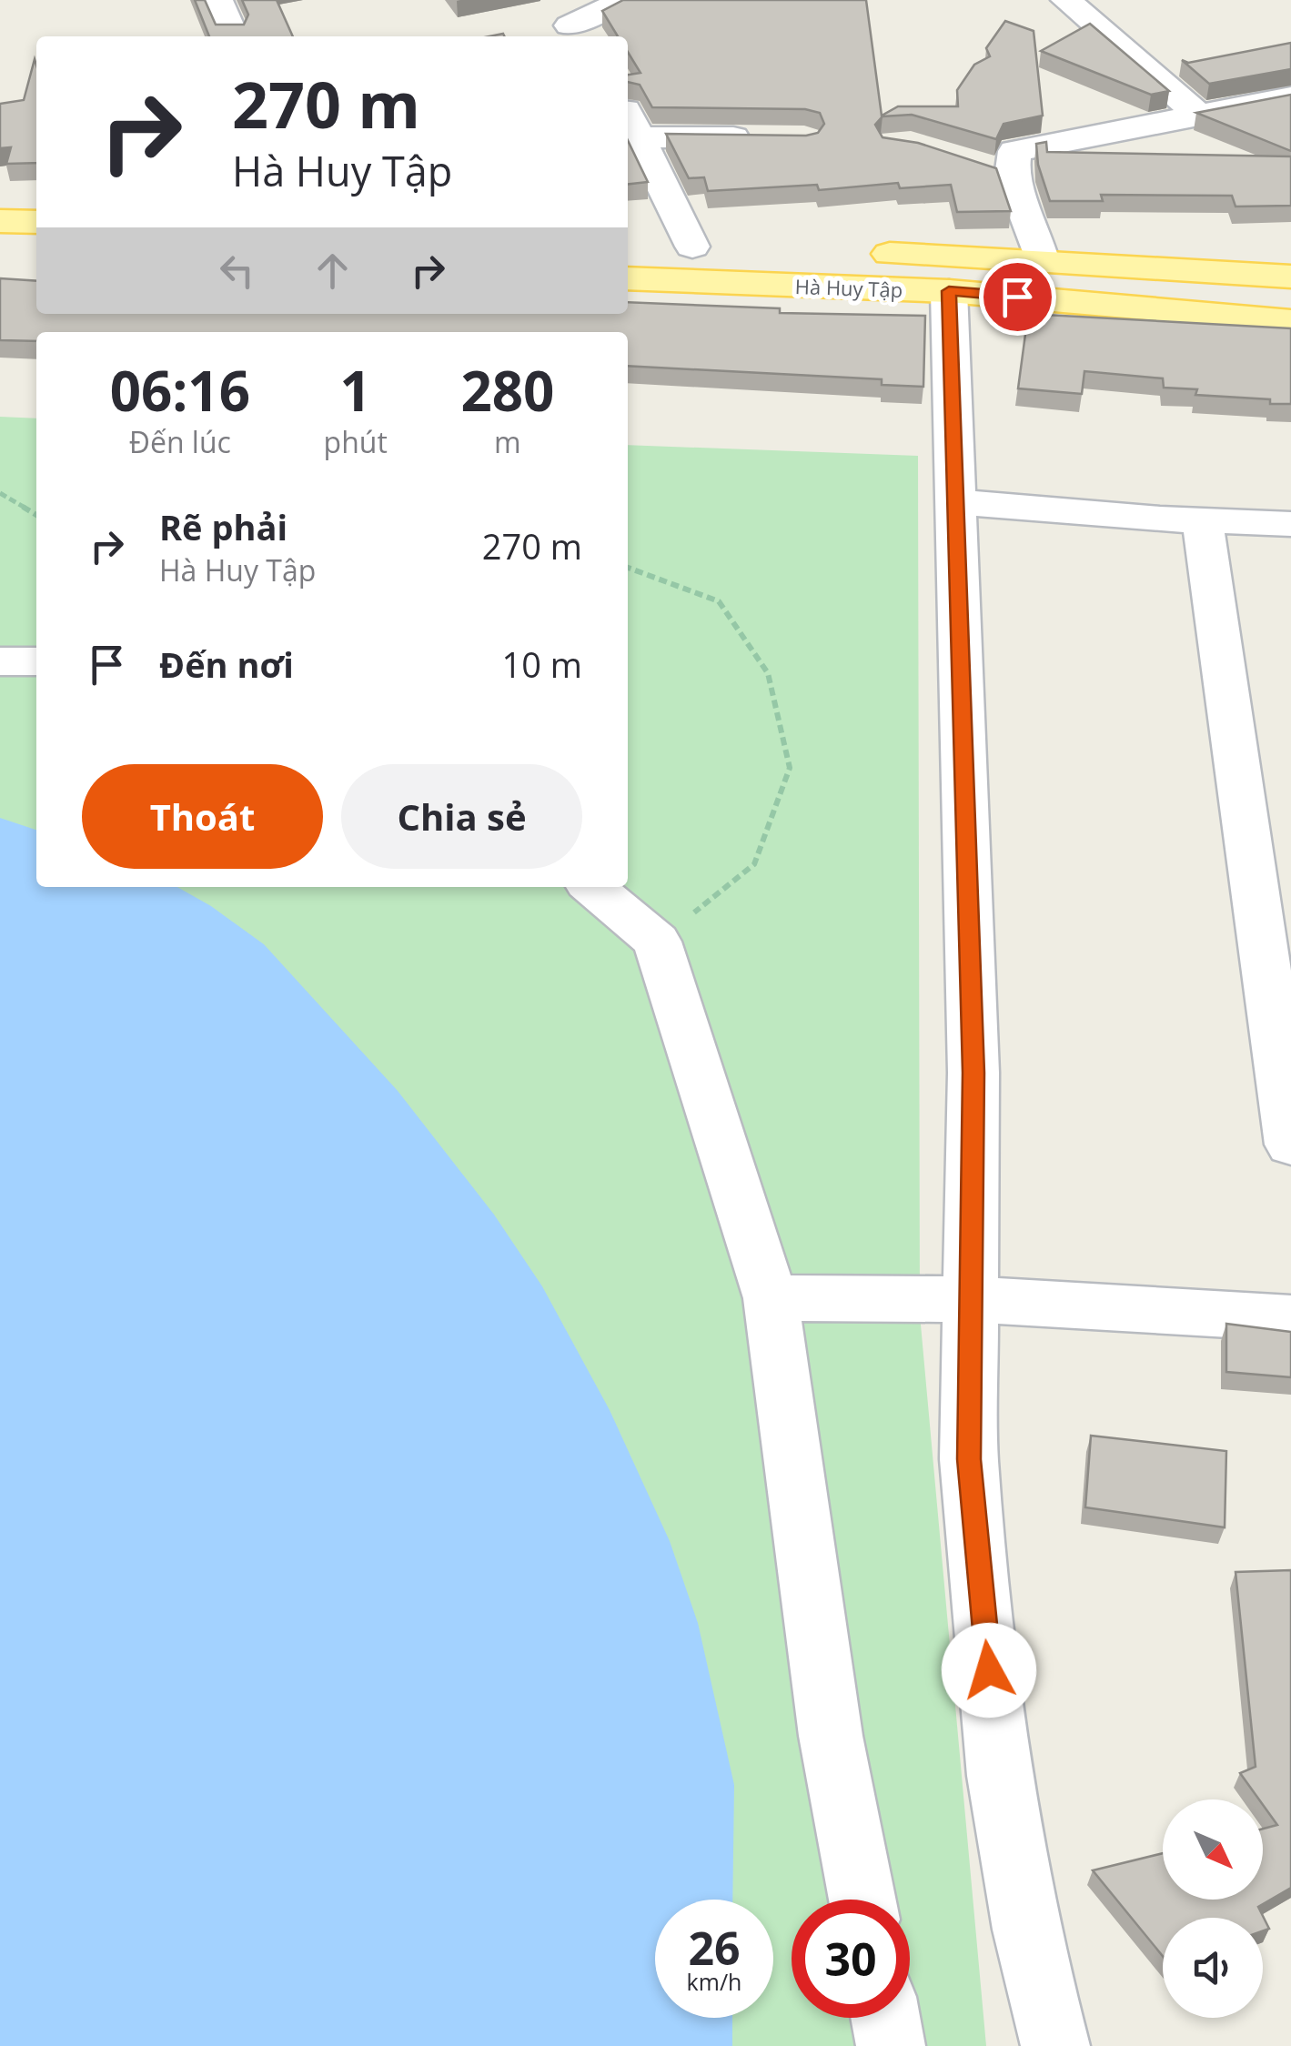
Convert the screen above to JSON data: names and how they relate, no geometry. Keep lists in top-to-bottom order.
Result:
{
  "streets": {
    "main road": ["Hà Huy Tập"]
  },
  "north": "bottom right",
  "page": {
    "turn": ["270 m", "Hà Huy Tập"],
    "eta": [
      "06:16",
      "Đến lúc",
      "1",
      "phút",
      "280",
      "m"
    ],
    "list": [
      {
        "name": "Rẽ phải",
        "note": "Hà Huy Tập",
        "value": "270 m"
      },
      {
        "name": "Đến nơi",
        "value": "10 m"
      }
    ],
    "buttons": ["Thoát", "Chia sẻ"],
    "speed": "26 km/h",
    "limit": "30"
  }
}
